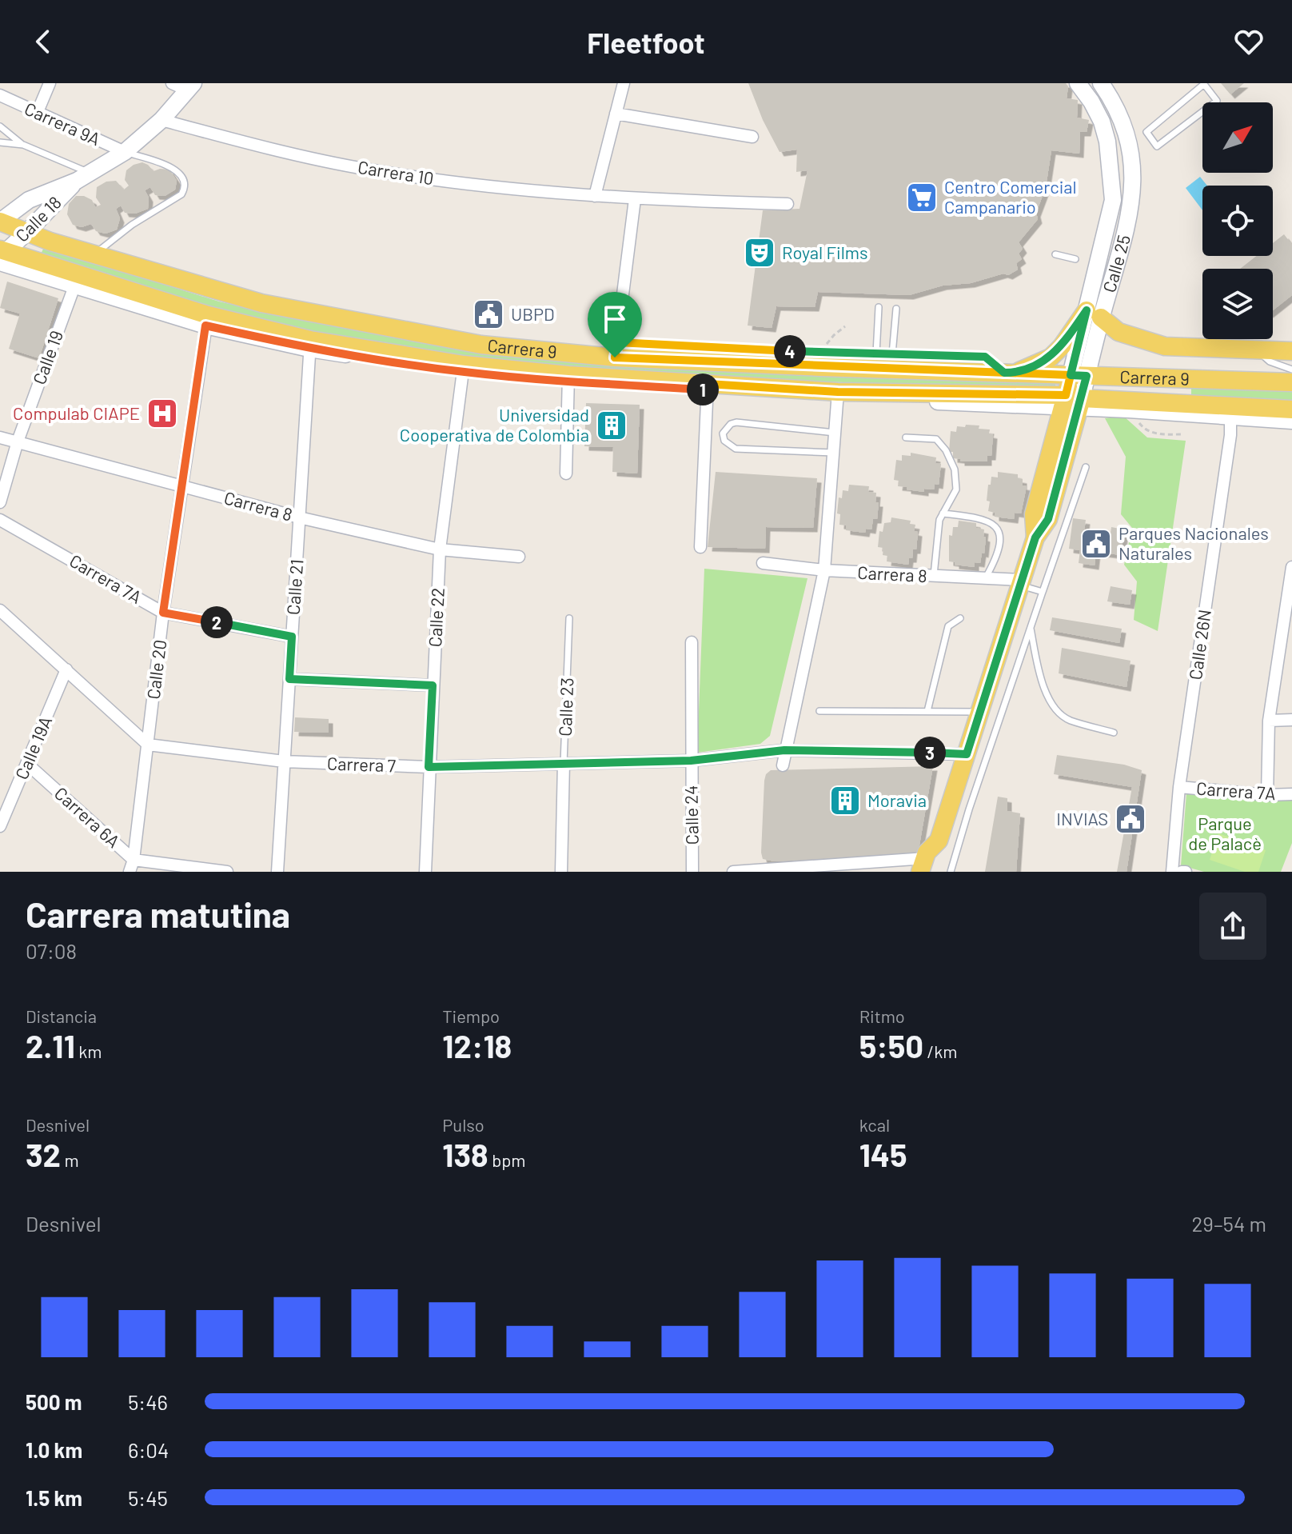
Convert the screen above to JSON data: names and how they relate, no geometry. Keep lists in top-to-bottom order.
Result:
{
  "streets": {
    "main road": ["Calle 25", "Carrera 9"],
    "street": [
      "Carrera 9A",
      "Carrera 10",
      "Calle 18",
      "Calle 19",
      "Carrera 8",
      "Carrera 7A",
      "Calle 21",
      "Calle 22",
      "Calle 26N",
      "Calle 20",
      "Calle 23",
      "Calle 19A",
      "Carrera 7",
      "Calle 24",
      "Carrera 6A"
    ]
  },
  "crossings": [
    ["Calle 18", "Carrera 9"],
    ["Calle 25", "Carrera 9"],
    ["Calle 25", "Carrera 8"],
    ["Calle 25", "Carrera 7"],
    ["Carrera 9", "Calle 21"],
    ["Carrera 9", "Calle 22"],
    ["Carrera 9", "Calle 20"],
    ["Calle 19", "Carrera 8"],
    ["Carrera 8", "Calle 21"],
    ["Carrera 8", "Calle 22"],
    ["Carrera 8", "Calle 20"],
    ["Carrera 7A", "Calle 21"],
    ["Carrera 7A", "Calle 26N"],
    ["Carrera 7A", "Calle 20"],
    ["Calle 21", "Carrera 7"],
    ["Calle 22", "Carrera 7"],
    ["Calle 20", "Carrera 7"],
    ["Calle 20", "Carrera 6A"],
    ["Calle 23", "Carrera 7"],
    ["Calle 19A", "Carrera 6A"],
    ["Carrera 7", "Calle 24"]
  ],
  "parks": ["Parque de Palacè"],
  "places": {
    "supermarket": ["Centro Comercial Campanario"],
    "theatre": ["Royal Films"],
    "public building": ["UBPD", "Parques Nacionales Naturales", "INVIAS"],
    "hospital": ["Compulab CIAPE"],
    "building": ["Universidad Cooperativa de Colombia", "Moravia"]
  },
  "north": "top right",
  "page": {
    "header": "Fleetfoot",
    "pins": [
      "4",
      "1",
      "2",
      "3"
    ],
    "heading": ["Carrera matutina", "07:08"],
    "stats": [
      ["Distancia", "2.11 km"],
      ["Tiempo", "12:18"],
      ["Ritmo", "5:50 /km"],
      ["Desnivel", "32 m"],
      ["Pulso", "138 bpm"],
      ["kcal", "145"]
    ],
    "chart": ["Desnivel", "29–54 m"],
    "list": [
      {
        "name": "500 m",
        "note": "5:46"
      },
      {
        "name": "1.0 km",
        "note": "6:04"
      },
      {
        "name": "1.5 km",
        "note": "5:45"
      }
    ]
  }
}
